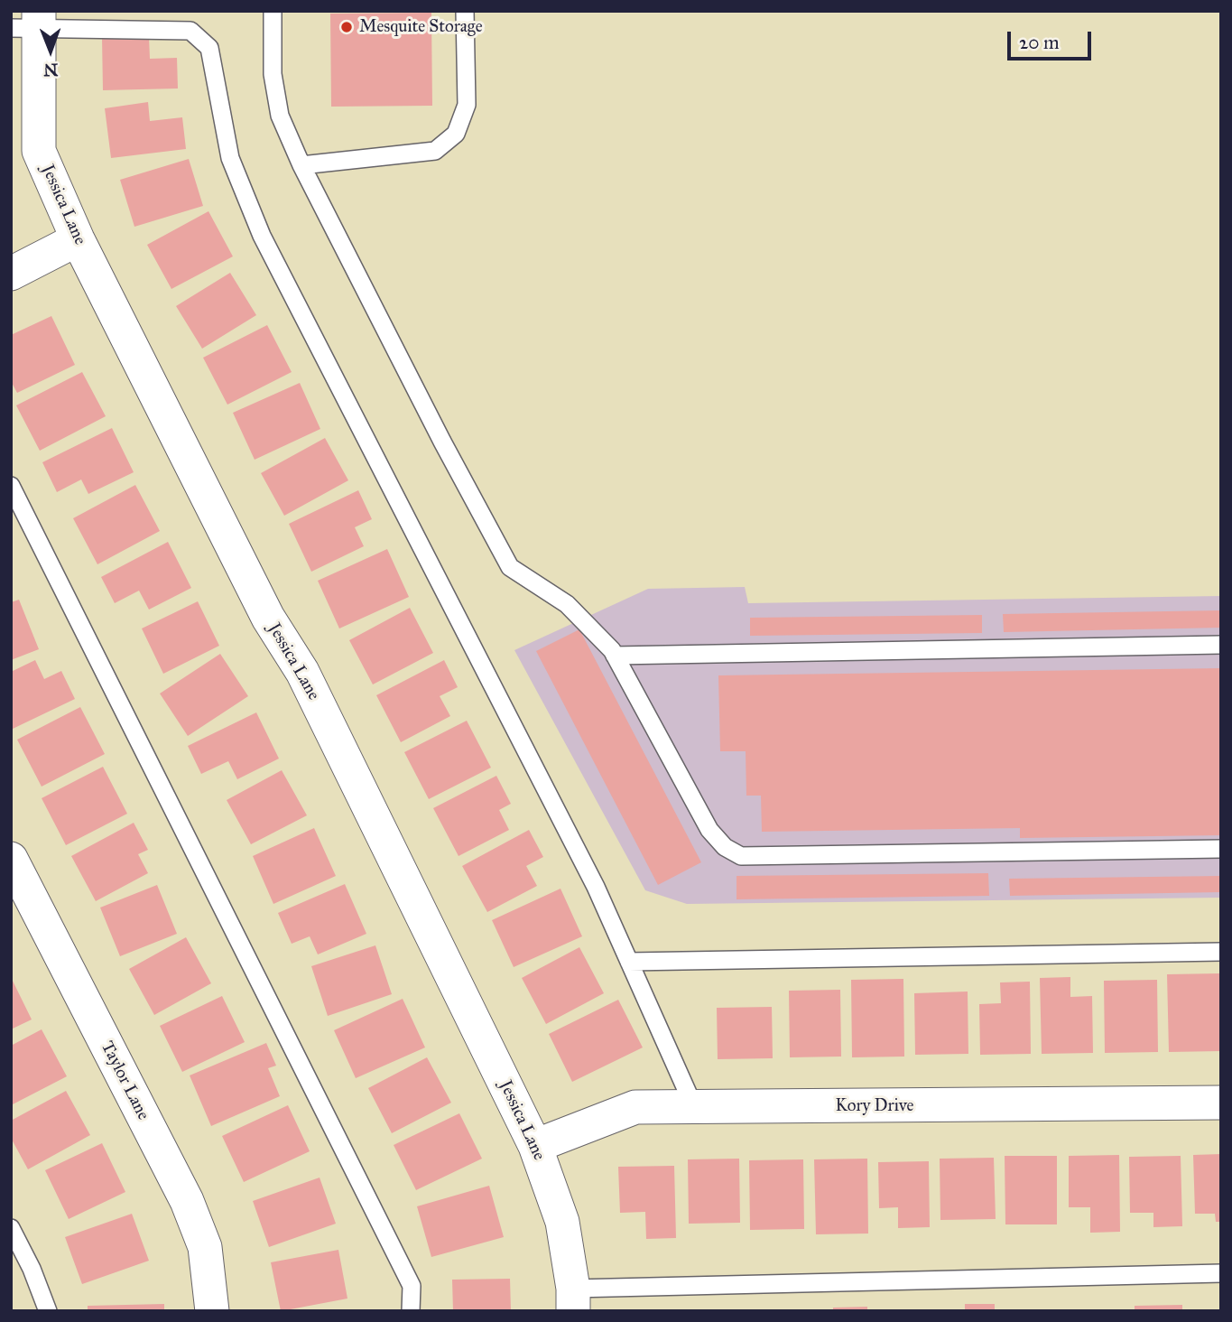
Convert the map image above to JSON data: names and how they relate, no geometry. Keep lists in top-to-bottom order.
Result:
{
  "streets": {
    "street": ["Jessica Lane", "Taylor Lane", "Kory Drive"]
  },
  "crossings": [
    ["Jessica Lane", "Kory Drive"]
  ],
  "places": ["Mesquite Storage"],
  "scale_bar": "20 m",
  "north": "bottom"
}
